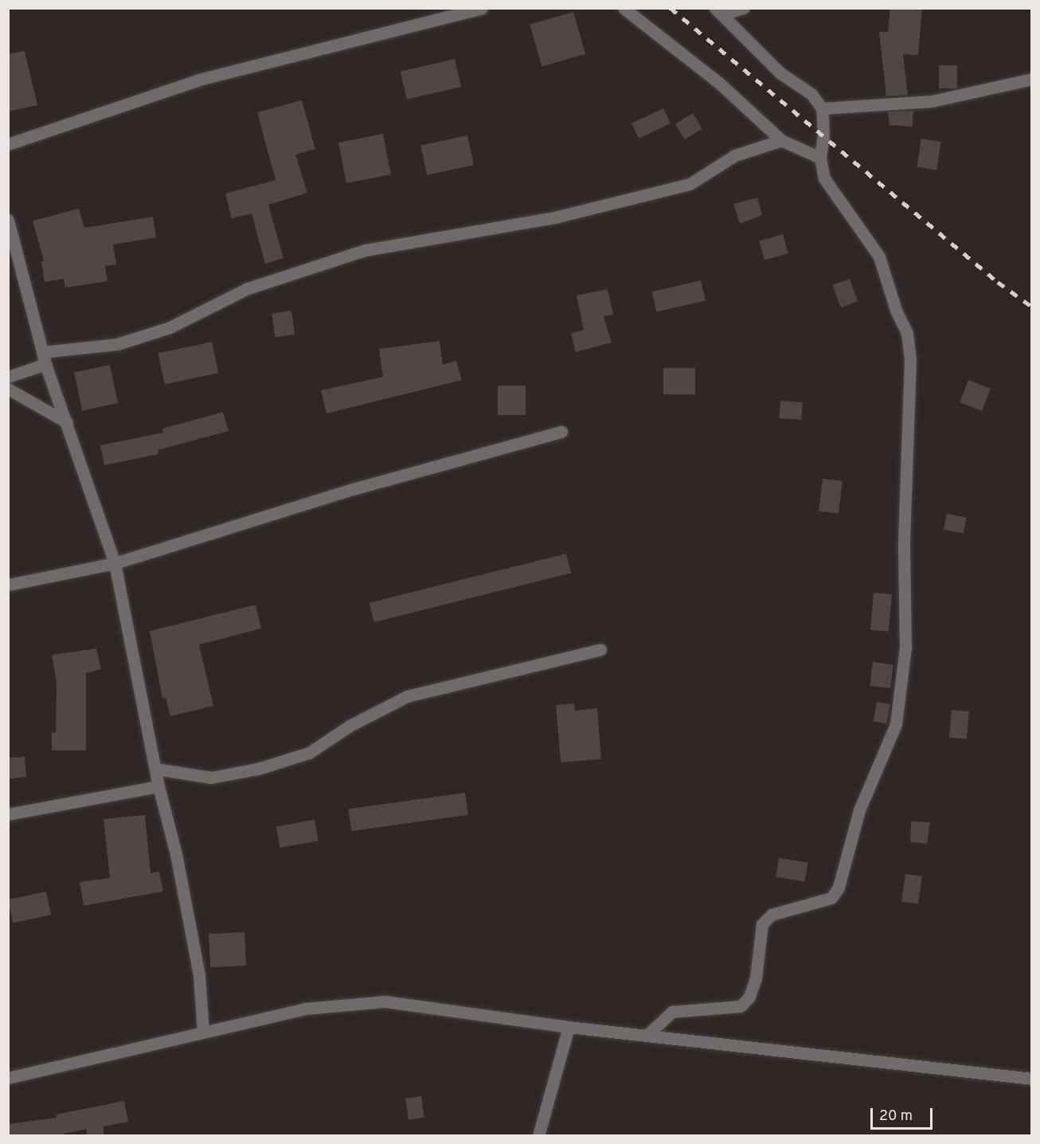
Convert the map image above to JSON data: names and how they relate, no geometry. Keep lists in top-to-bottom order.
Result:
{
  "scale_bar": "20 m"
}
